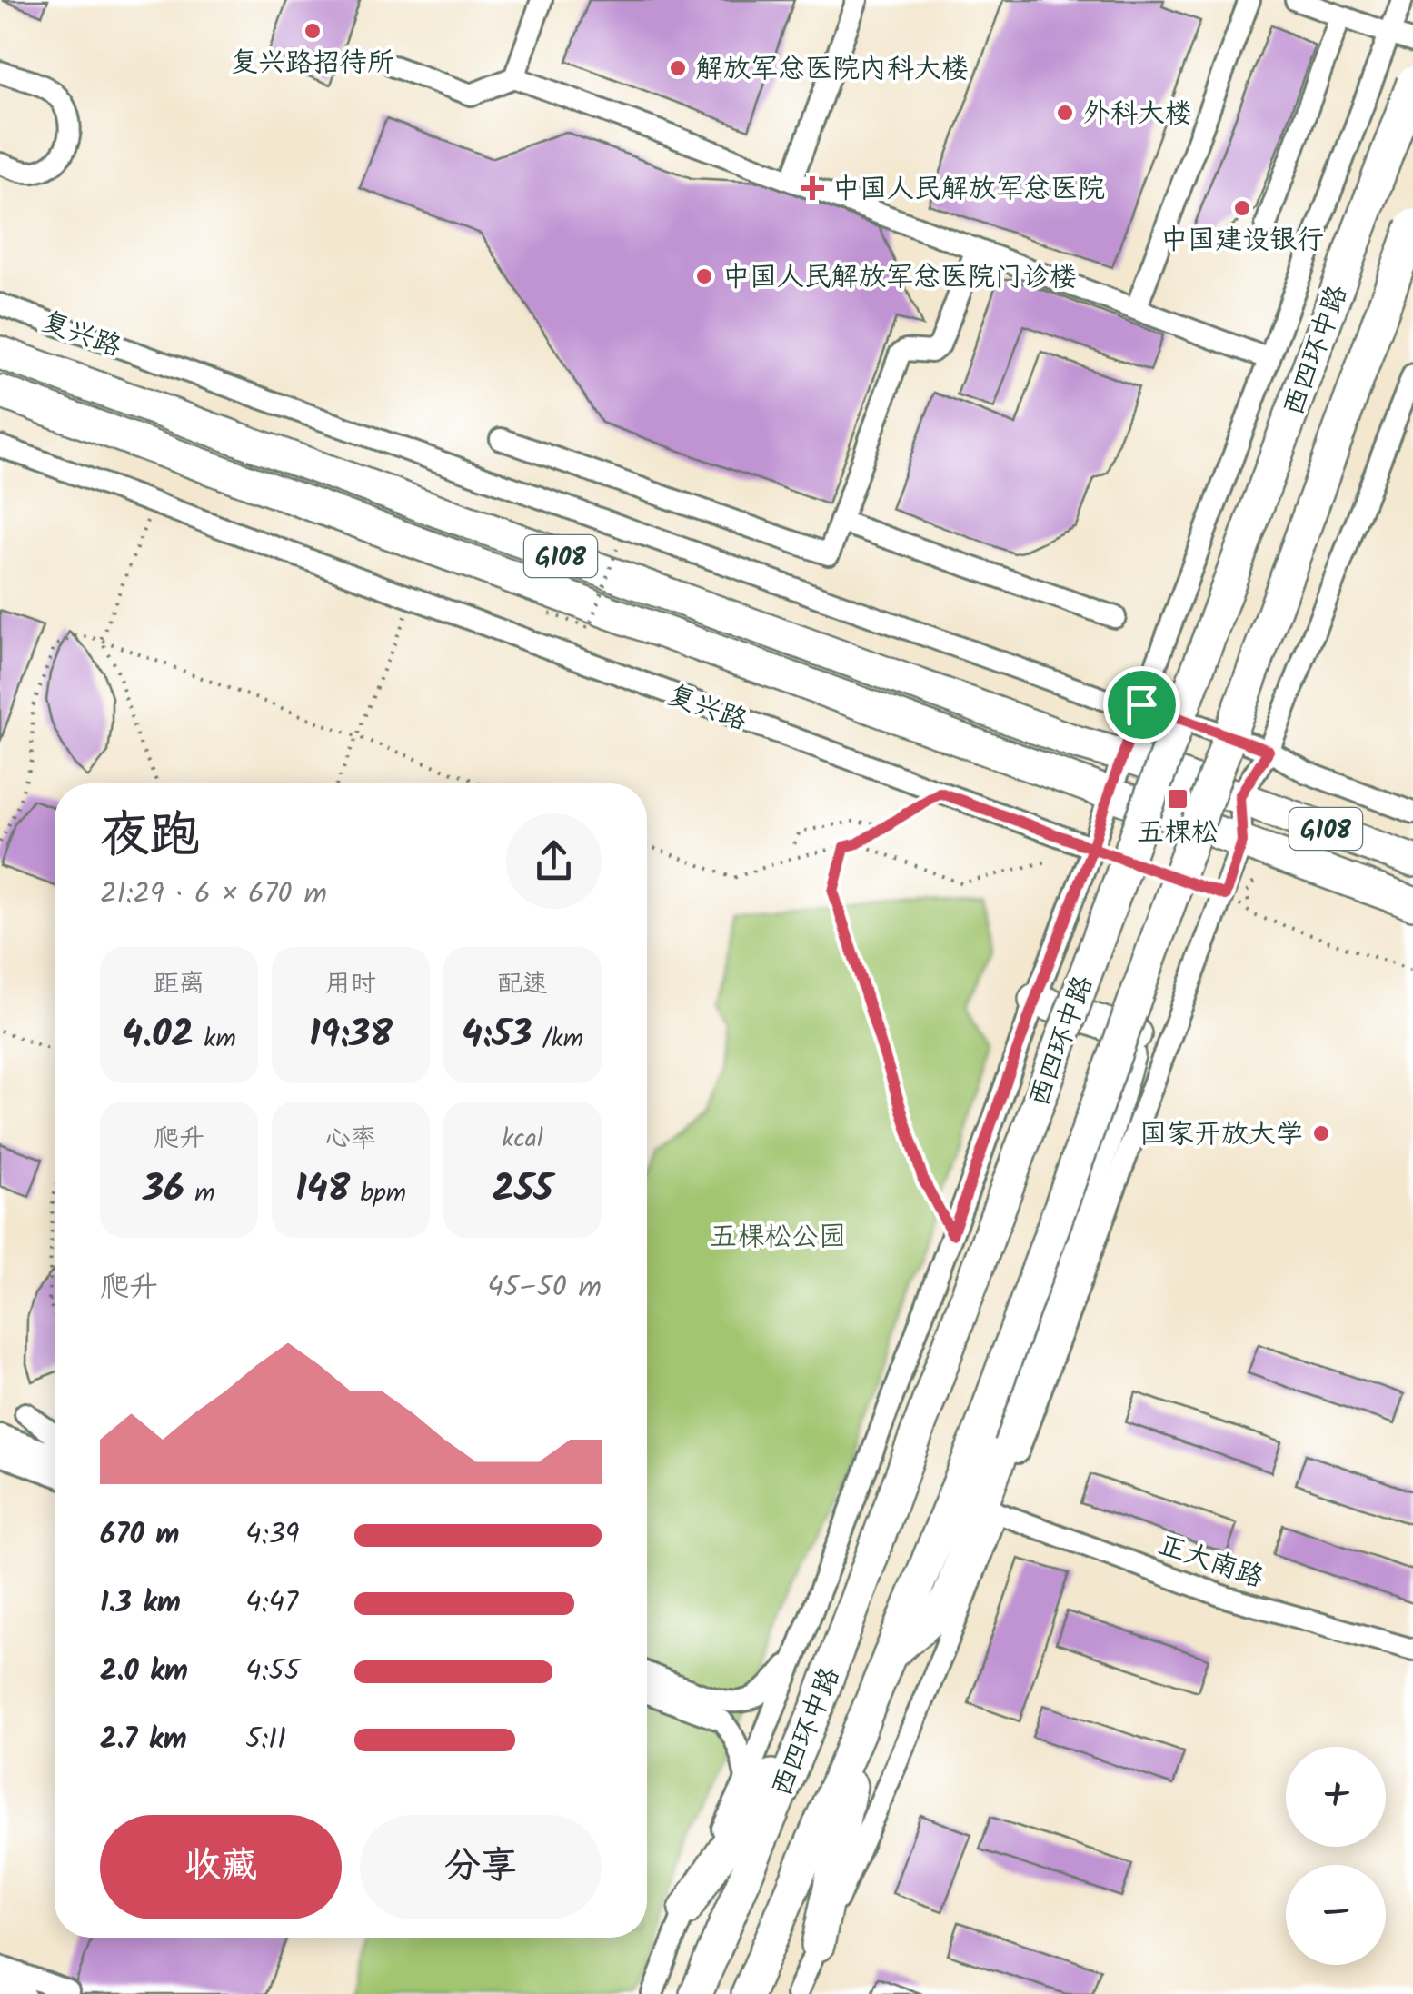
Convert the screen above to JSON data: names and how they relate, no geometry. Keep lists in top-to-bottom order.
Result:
{
  "streets": {
    "highway": ["复兴路", "西四环中路", "G108"],
    "street": ["正大南路"]
  },
  "crossings": [
    ["复兴路", "西四环中路"]
  ],
  "parks": ["五棵松公园"],
  "places": {
    "other": [
      "复兴路招待所",
      "解放军总医院内科大楼",
      "外科大楼",
      "中国建设银行",
      "中国人民解放军总医院门诊楼",
      "国家开放大学"
    ],
    "health": ["中国人民解放军总医院"],
    "transit": ["五棵松"]
  },
  "page": {
    "heading": ["夜跑", "21:29 · 6 × 670 m"],
    "stats": [
      ["距离", "4.02 km"],
      ["用时", "19:38"],
      ["配速", "4:53 /km"],
      ["爬升", "36 m"],
      ["心率", "148 bpm"],
      ["kcal", "255"]
    ],
    "chart": ["爬升", "45–50 m"],
    "list": [
      {
        "name": "670 m",
        "note": "4:39"
      },
      {
        "name": "1.3 km",
        "note": "4:47"
      },
      {
        "name": "2.0 km",
        "note": "4:55"
      },
      {
        "name": "2.7 km",
        "note": "5:11"
      }
    ],
    "map_buttons": ["+", "−"],
    "buttons": ["收藏", "分享"]
  }
}
